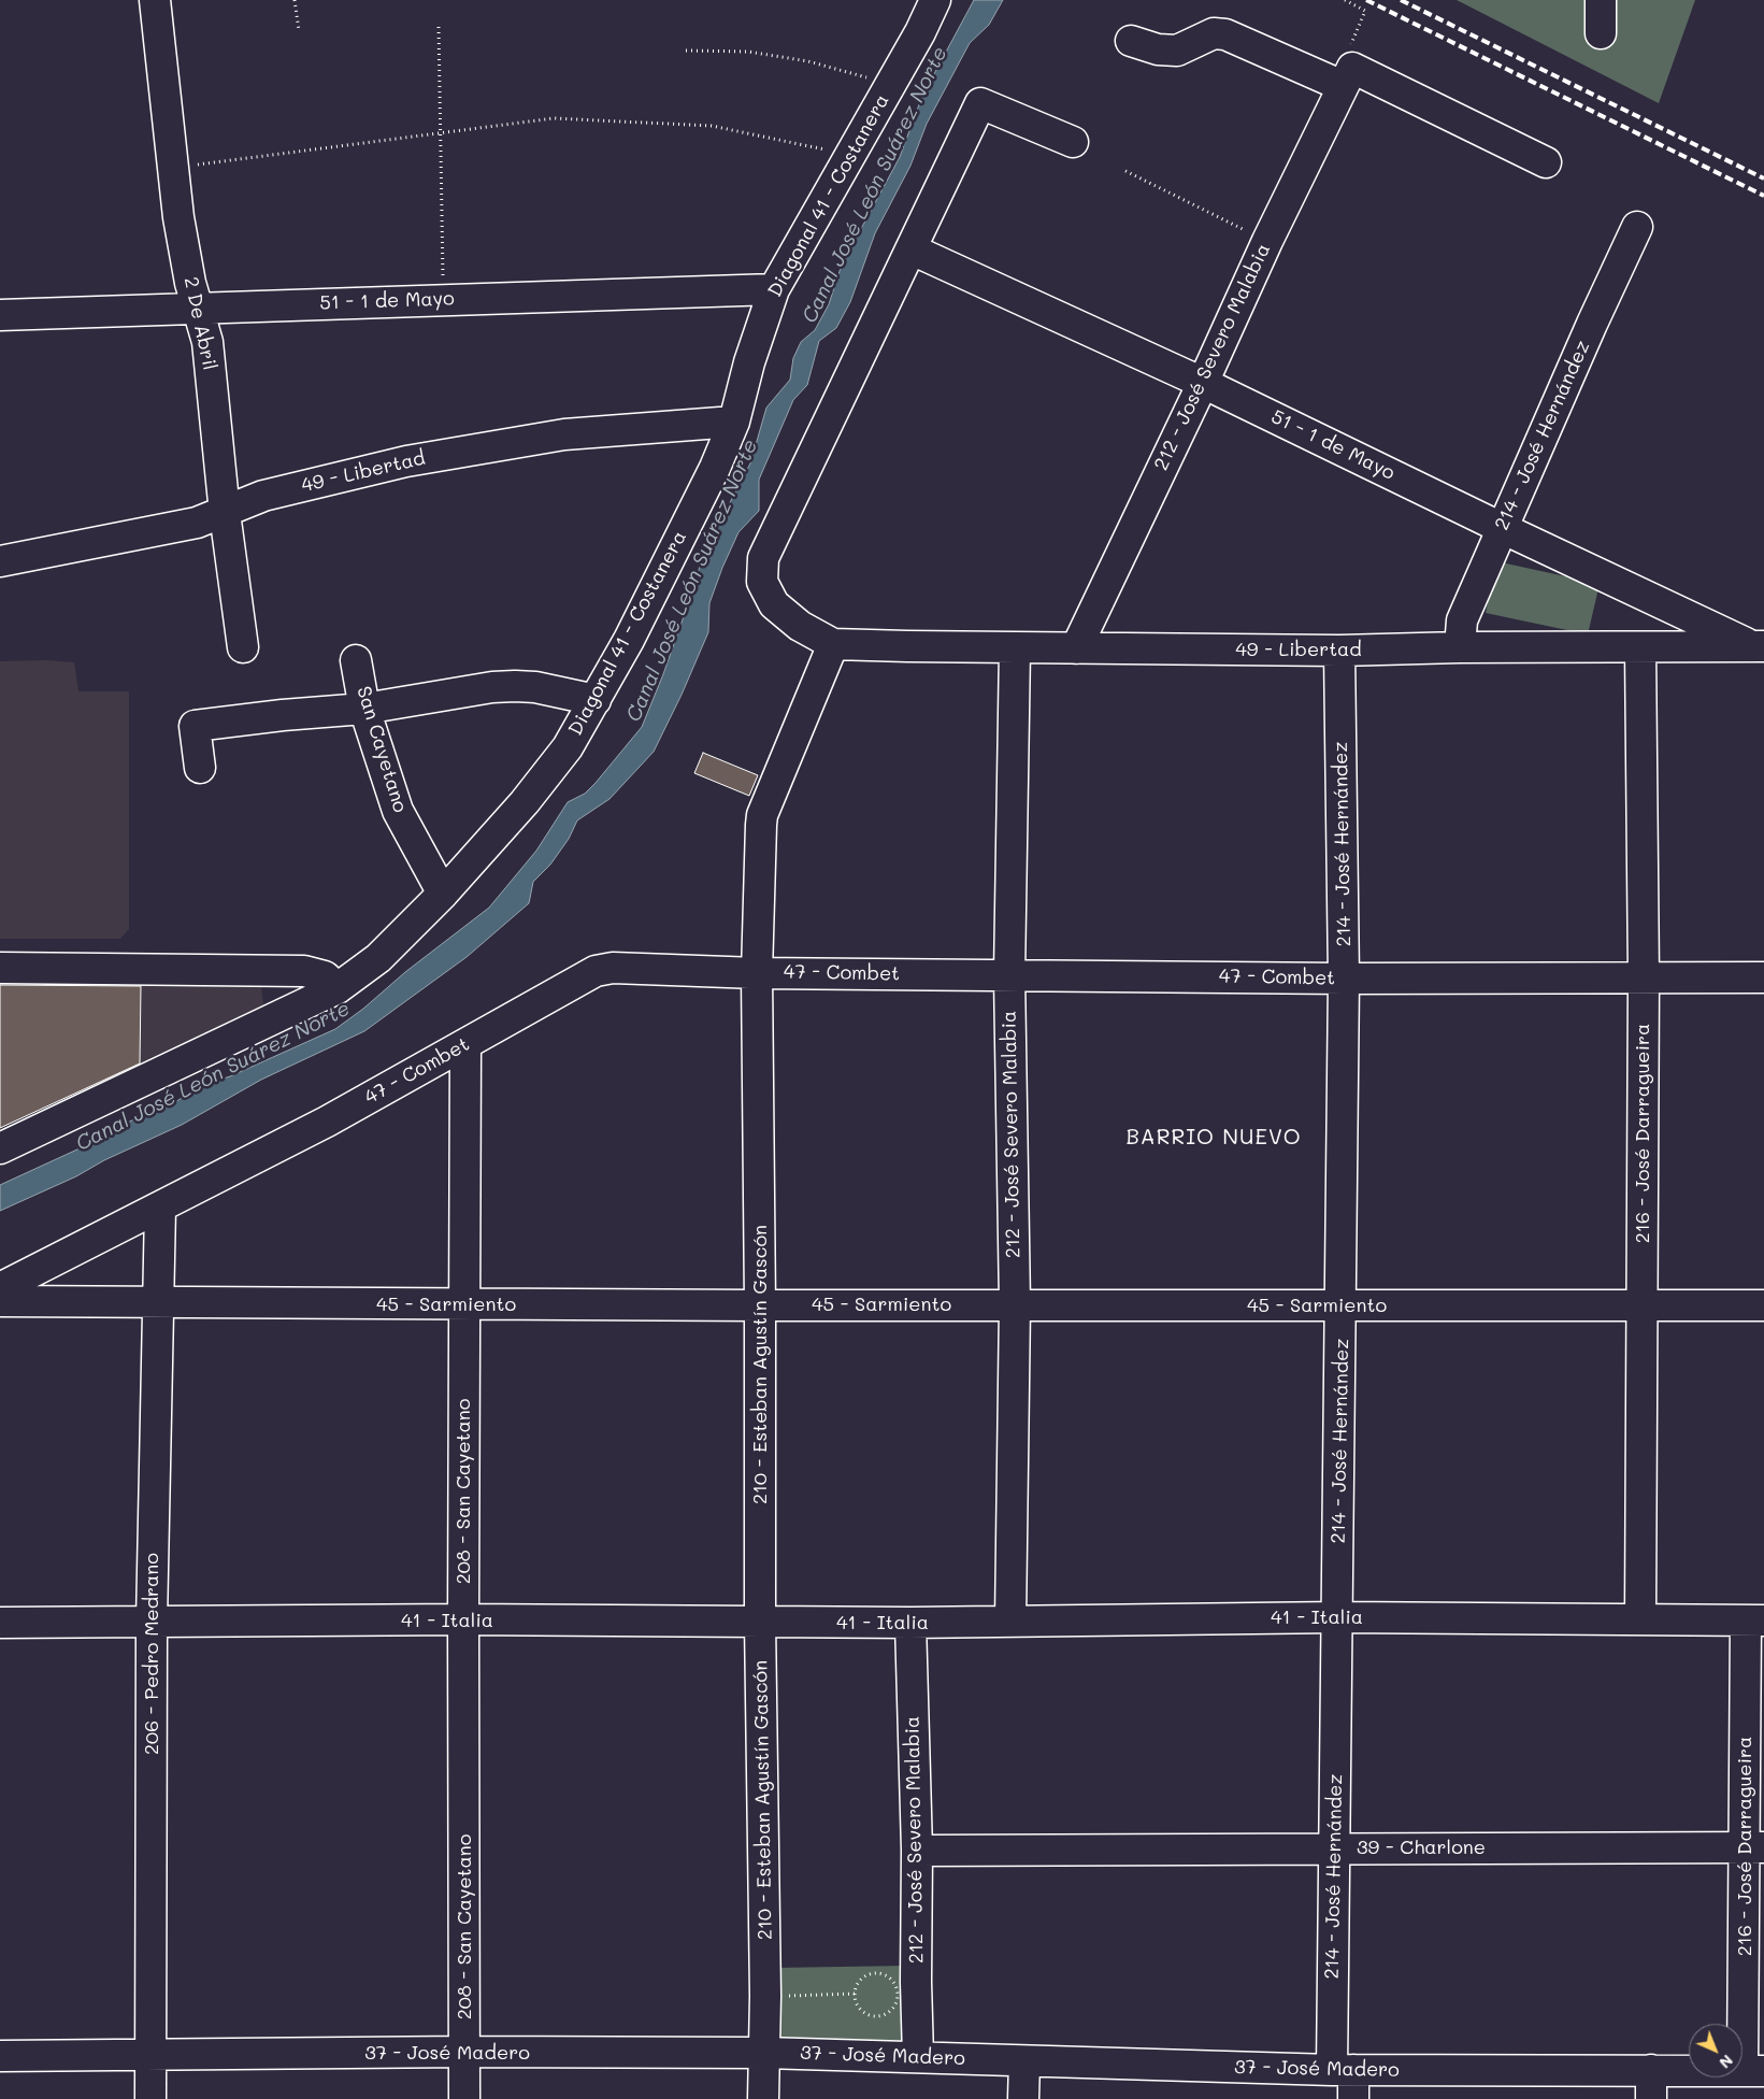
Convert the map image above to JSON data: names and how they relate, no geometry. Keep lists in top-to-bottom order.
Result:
{
  "streets": {
    "street": [
      "Diagonal 41 - Costanera",
      "51 - 1 de Mayo",
      "2 De Abril",
      "212 - José Severo Malabia",
      "214 - José Hernández",
      "49 - Libertad",
      "San Cayetano",
      "47 - Combet",
      "216 - José Darragueira",
      "45 - Sarmiento",
      "210 - Esteban Agustín Gascón",
      "208 - San Cayetano",
      "41 - Italia",
      "206 - Pedro Medrano",
      "39 - Charlone",
      "37 - José Madero"
    ]
  },
  "crossings": [
    ["Diagonal 41 - Costanera", "51 - 1 de Mayo"],
    ["Diagonal 41 - Costanera", "49 - Libertad"],
    ["Diagonal 41 - Costanera", "San Cayetano"],
    ["51 - 1 de Mayo", "2 De Abril"],
    ["51 - 1 de Mayo", "212 - José Severo Malabia"],
    ["51 - 1 de Mayo", "214 - José Hernández"],
    ["51 - 1 de Mayo", "49 - Libertad"],
    ["2 De Abril", "49 - Libertad"],
    ["212 - José Severo Malabia", "49 - Libertad"],
    ["212 - José Severo Malabia", "47 - Combet"],
    ["212 - José Severo Malabia", "45 - Sarmiento"],
    ["212 - José Severo Malabia", "41 - Italia"],
    ["212 - José Severo Malabia", "39 - Charlone"],
    ["212 - José Severo Malabia", "37 - José Madero"],
    ["214 - José Hernández", "49 - Libertad"],
    ["214 - José Hernández", "47 - Combet"],
    ["214 - José Hernández", "45 - Sarmiento"],
    ["214 - José Hernández", "41 - Italia"],
    ["214 - José Hernández", "39 - Charlone"],
    ["214 - José Hernández", "37 - José Madero"],
    ["49 - Libertad", "216 - José Darragueira"],
    ["49 - Libertad", "210 - Esteban Agustín Gascón"],
    ["47 - Combet", "216 - José Darragueira"],
    ["47 - Combet", "210 - Esteban Agustín Gascón"],
    ["47 - Combet", "208 - San Cayetano"],
    ["47 - Combet", "206 - Pedro Medrano"],
    ["216 - José Darragueira", "45 - Sarmiento"],
    ["216 - José Darragueira", "41 - Italia"],
    ["216 - José Darragueira", "39 - Charlone"],
    ["216 - José Darragueira", "37 - José Madero"],
    ["45 - Sarmiento", "210 - Esteban Agustín Gascón"],
    ["45 - Sarmiento", "208 - San Cayetano"],
    ["45 - Sarmiento", "206 - Pedro Medrano"],
    ["210 - Esteban Agustín Gascón", "41 - Italia"],
    ["210 - Esteban Agustín Gascón", "37 - José Madero"],
    ["208 - San Cayetano", "41 - Italia"],
    ["208 - San Cayetano", "37 - José Madero"],
    ["41 - Italia", "206 - Pedro Medrano"],
    ["206 - Pedro Medrano", "37 - José Madero"]
  ],
  "districts": ["BARRIO NUEVO"],
  "water": ["Canal José León Suárez Norte"],
  "north": "bottom right"
}
